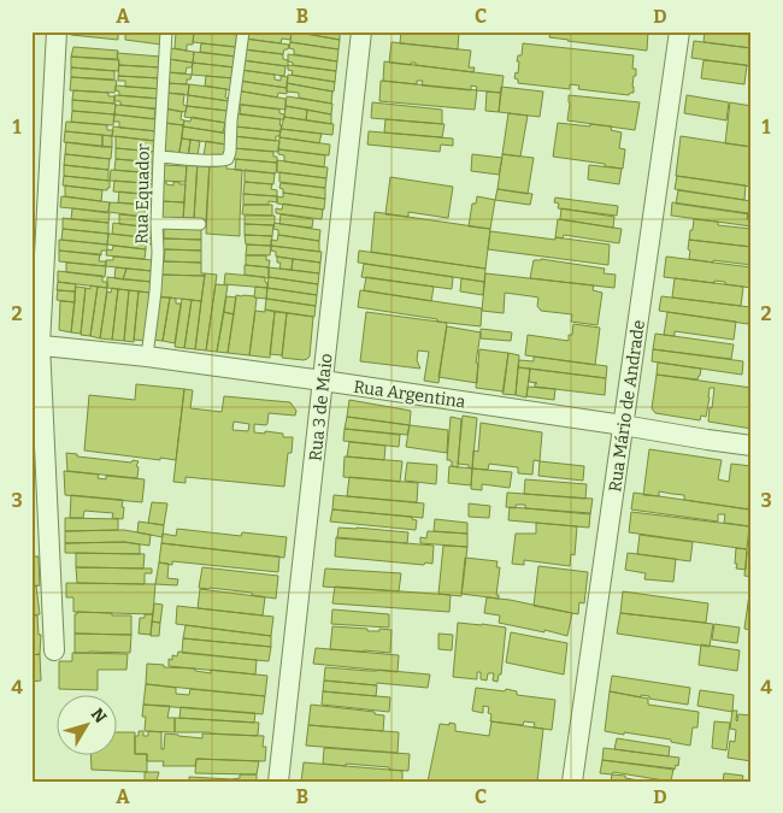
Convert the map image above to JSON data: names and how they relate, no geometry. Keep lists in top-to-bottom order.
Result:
{
  "streets": {
    "street": ["Rua Argentina", "Rua Mário de Andrade", "Rua 3 de Maio"],
    "lane": ["Rua Equador"]
  },
  "crossings": [
    ["Rua Equador", "Rua Argentina"],
    ["Rua Argentina", "Rua Mário de Andrade"],
    ["Rua Argentina", "Rua 3 de Maio"]
  ],
  "north": "top right",
  "grid": {
    "columns": [
      "A",
      "B",
      "C",
      "D"
    ],
    "rows": [
      "1",
      "2",
      "3",
      "4"
    ]
  }
}
